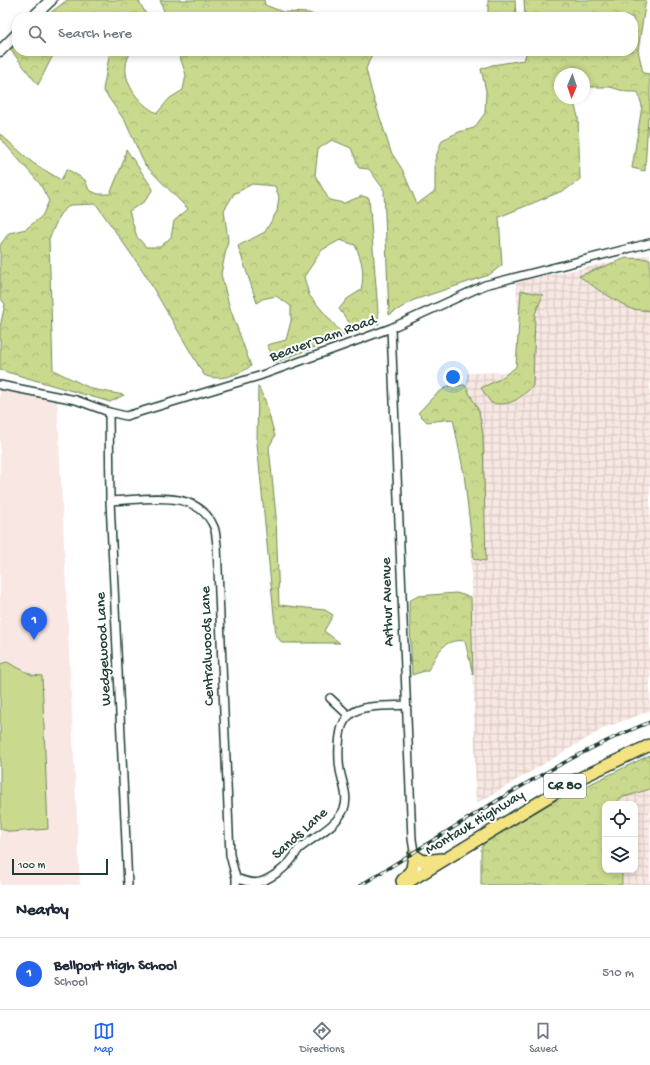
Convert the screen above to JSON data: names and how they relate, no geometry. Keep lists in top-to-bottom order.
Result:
{
  "streets": {
    "main road": ["CR 80", "Montauk Highway"],
    "street": [
      "Beaver Dam Road",
      "Arthur Avenue",
      "Centralwoods Lane",
      "Wedgewood Lane",
      "Sands Lane"
    ]
  },
  "crossings": [
    ["Beaver Dam Road", "Arthur Avenue"],
    ["Beaver Dam Road", "Wedgewood Lane"],
    ["Arthur Avenue", "Montauk Highway"],
    ["Centralwoods Lane", "Wedgewood Lane"],
    ["Centralwoods Lane", "Sands Lane"]
  ],
  "scale_bar": "100 m",
  "north": "bottom",
  "page": {
    "search": "Search here",
    "pins": "1",
    "scale": "100 m",
    "heading": "Nearby",
    "list": [
      {
        "mark": "1",
        "name": "Bellport High School",
        "note": "School",
        "value": "510 m"
      }
    ],
    "nav": ["Map", "Directions", "Saved"]
  }
}
